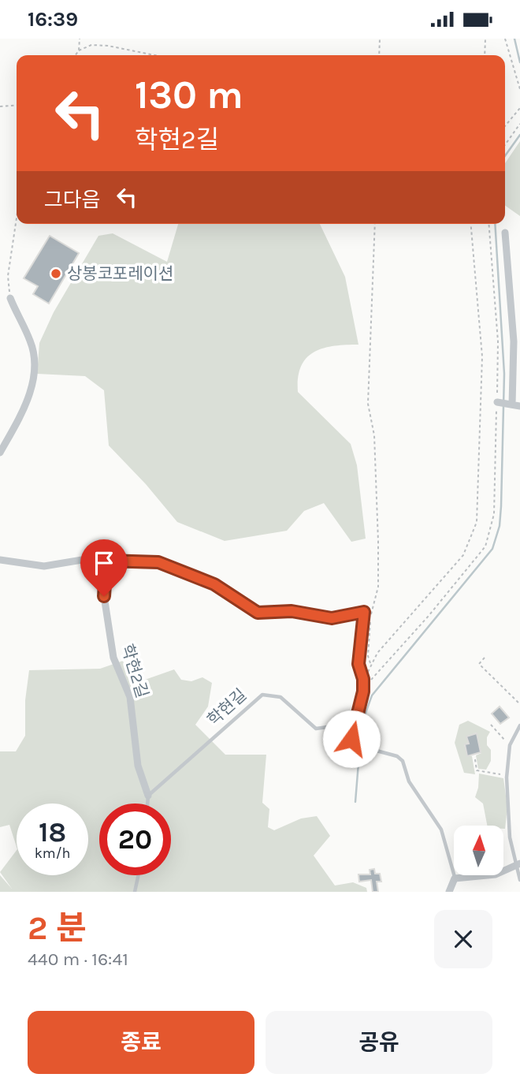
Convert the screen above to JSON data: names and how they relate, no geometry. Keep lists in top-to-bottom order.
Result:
{
  "streets": {
    "street": ["학현2길"],
    "lane": ["학현길"]
  },
  "crossings": [
    ["학현2길", "학현길"]
  ],
  "places": ["상봉코포레이션"],
  "north": "top",
  "page": {
    "status": "16:39",
    "turn": ["130 m", "학현2길"],
    "then": "그다음",
    "speed": "18 km/h",
    "limit": "20",
    "heading": ["2 분", "440 m · 16:41"],
    "buttons": ["종료", "공유"]
  }
}
